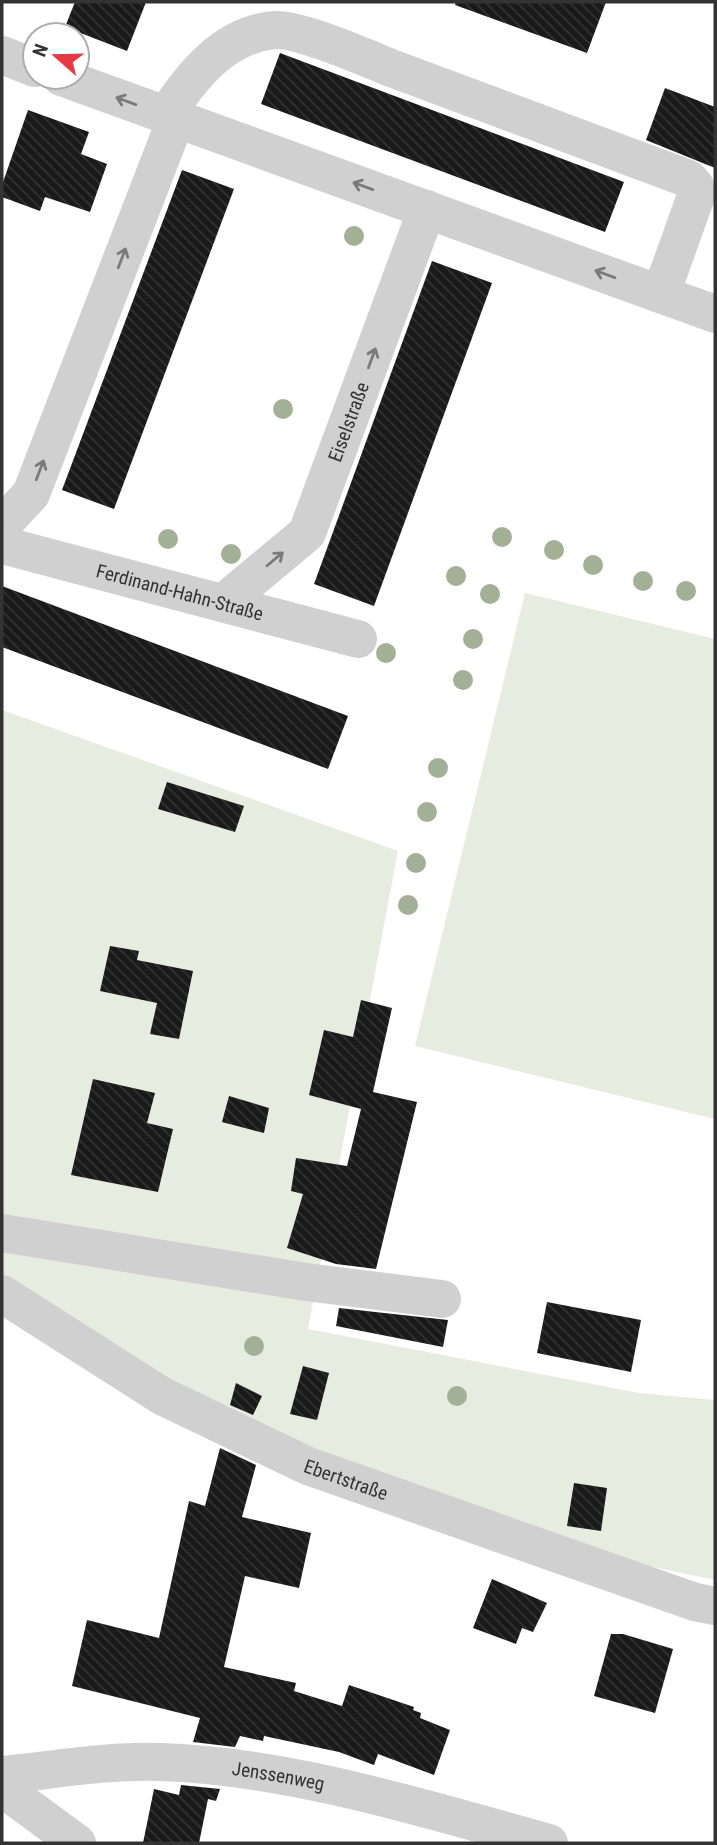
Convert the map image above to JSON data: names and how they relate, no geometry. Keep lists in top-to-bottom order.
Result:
{
  "streets": {
    "street": [
      "Eiselstraße",
      "Ferdinand-Hahn-Straße",
      "Ebertstraße",
      "Jenssenweg"
    ]
  },
  "crossings": [
    ["Eiselstraße", "Ferdinand-Hahn-Straße"]
  ],
  "north": "left"
}
